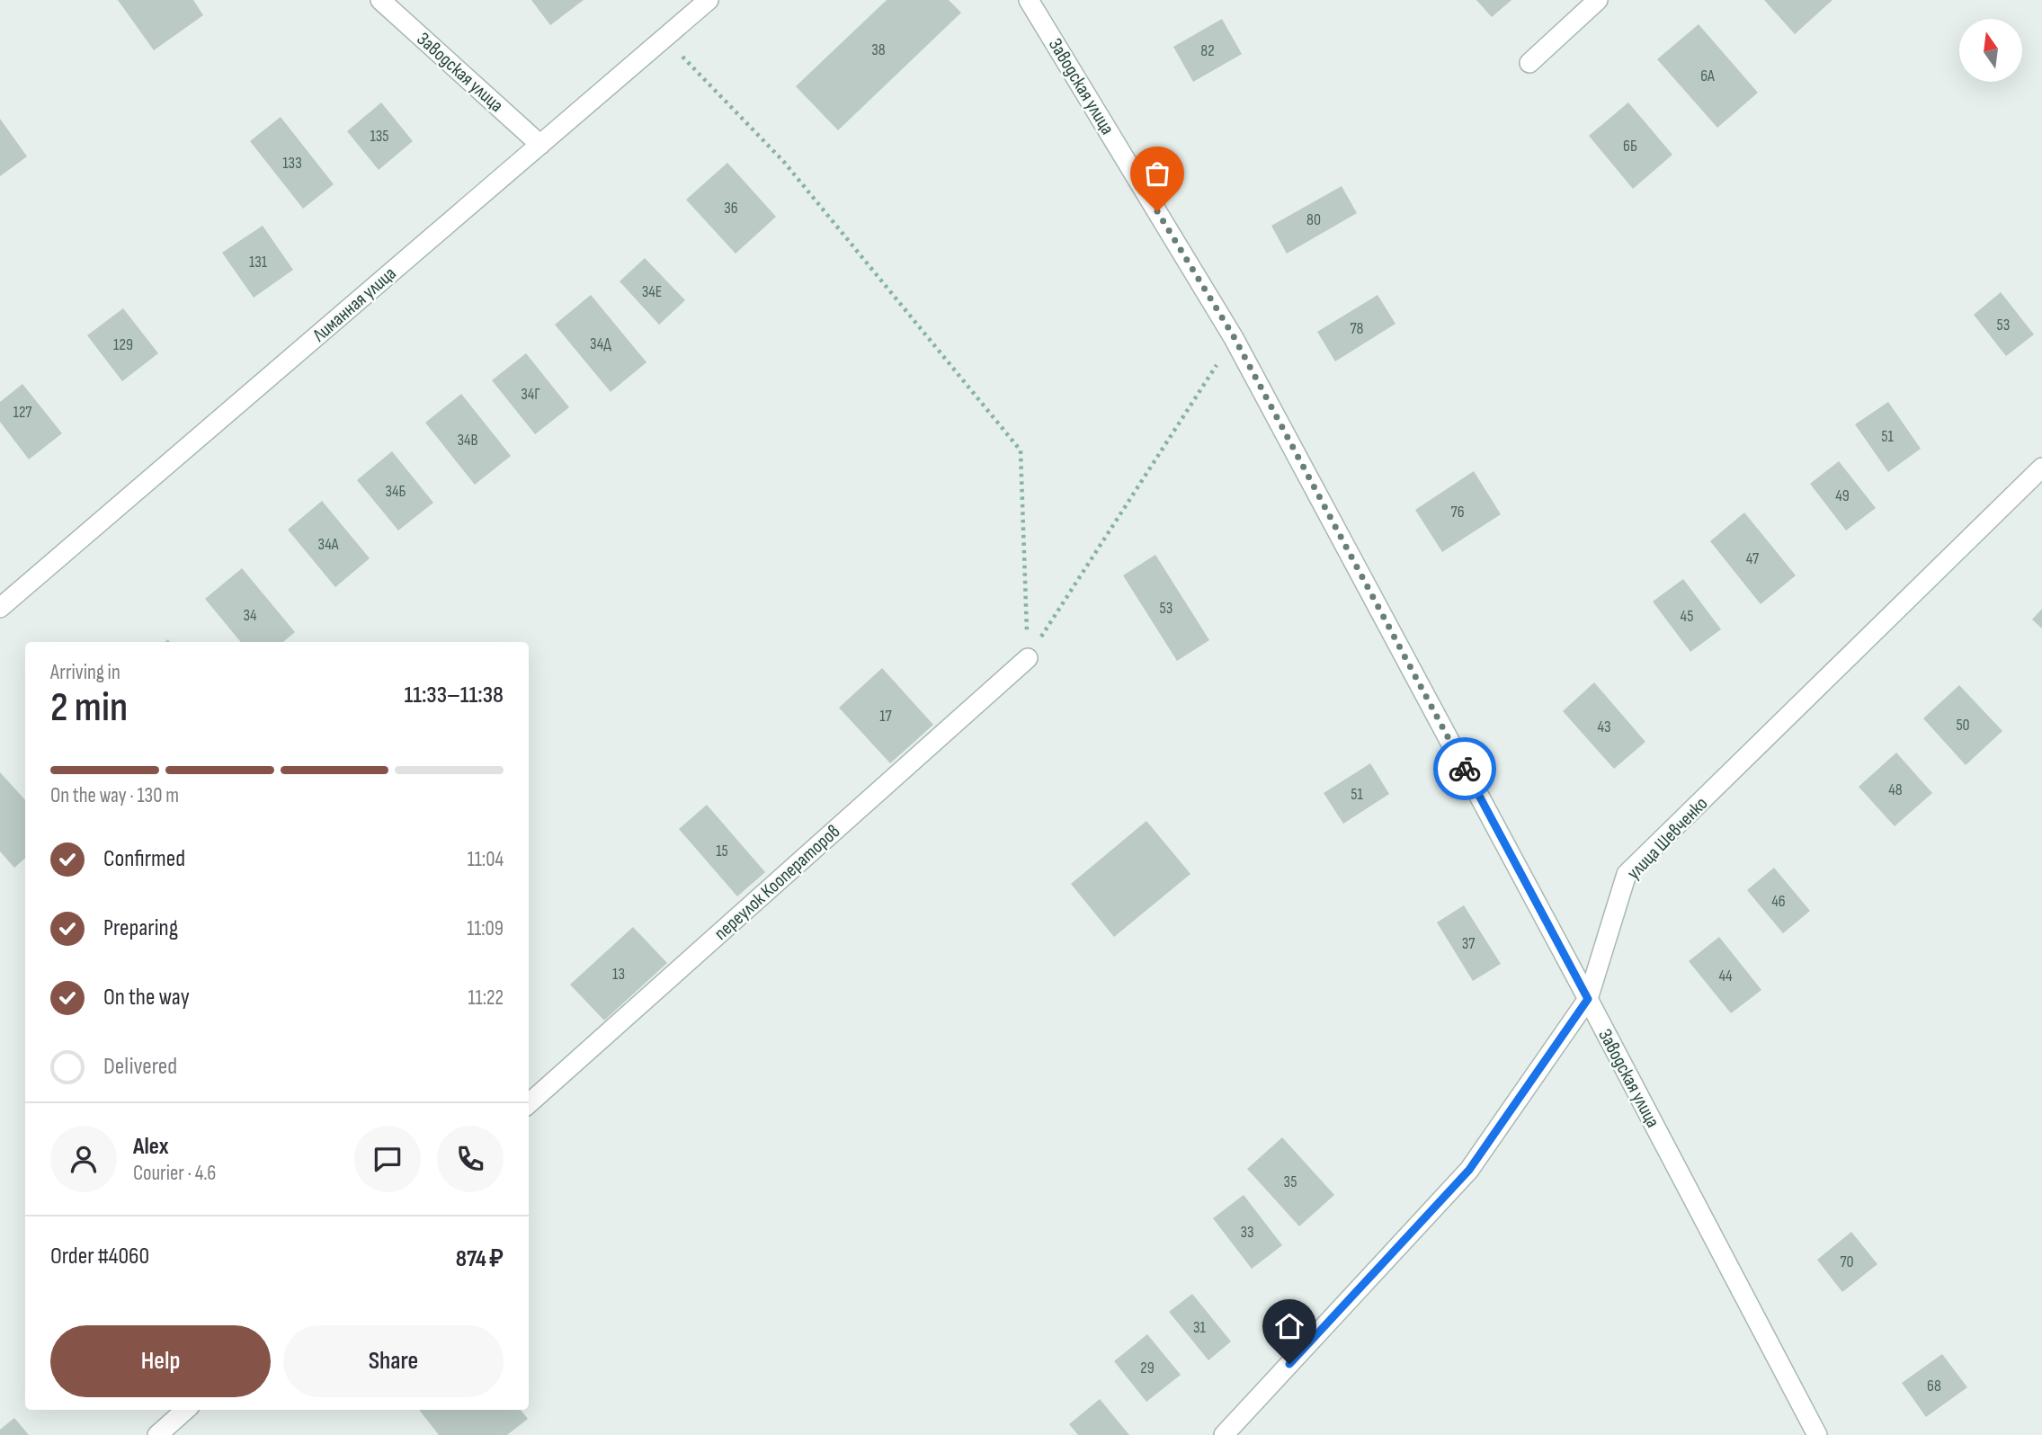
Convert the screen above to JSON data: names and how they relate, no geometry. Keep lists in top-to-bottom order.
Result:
{
  "streets": {
    "street": [
      "Заводская улица",
      "Лиманная улица",
      "улица Шевченко",
      "переулок Кооператоров"
    ]
  },
  "crossings": [
    ["Заводская улица", "Лиманная улица"],
    ["Заводская улица", "улица Шевченко"]
  ],
  "house_numbers": [
    "38",
    "82",
    "6А",
    "135",
    "6Б",
    "133",
    "36",
    "80",
    "131",
    "34Е",
    "53",
    "78",
    "34Д",
    "129",
    "34Г",
    "127",
    "51",
    "34В",
    "34Б",
    "49",
    "76",
    "34А",
    "47",
    "53",
    "34",
    "45",
    "17",
    "50",
    "43",
    "48",
    "51",
    "15",
    "46",
    "37",
    "13",
    "44",
    "35",
    "33",
    "70",
    "31",
    "29",
    "68"
  ],
  "north": "top",
  "page": {
    "heading": ["2 min", "Arriving in", "11:33–11:38"],
    "panel": [
      "Alex",
      "Courier · 4.6",
      "Order #4060",
      "874 ₽"
    ],
    "bar": "On the way · 130 m",
    "list": [
      ["Confirmed", "11:04"],
      ["Preparing", "11:09"],
      ["On the way", "11:22"],
      "Delivered"
    ],
    "buttons": ["Help", "Share"]
  }
}
